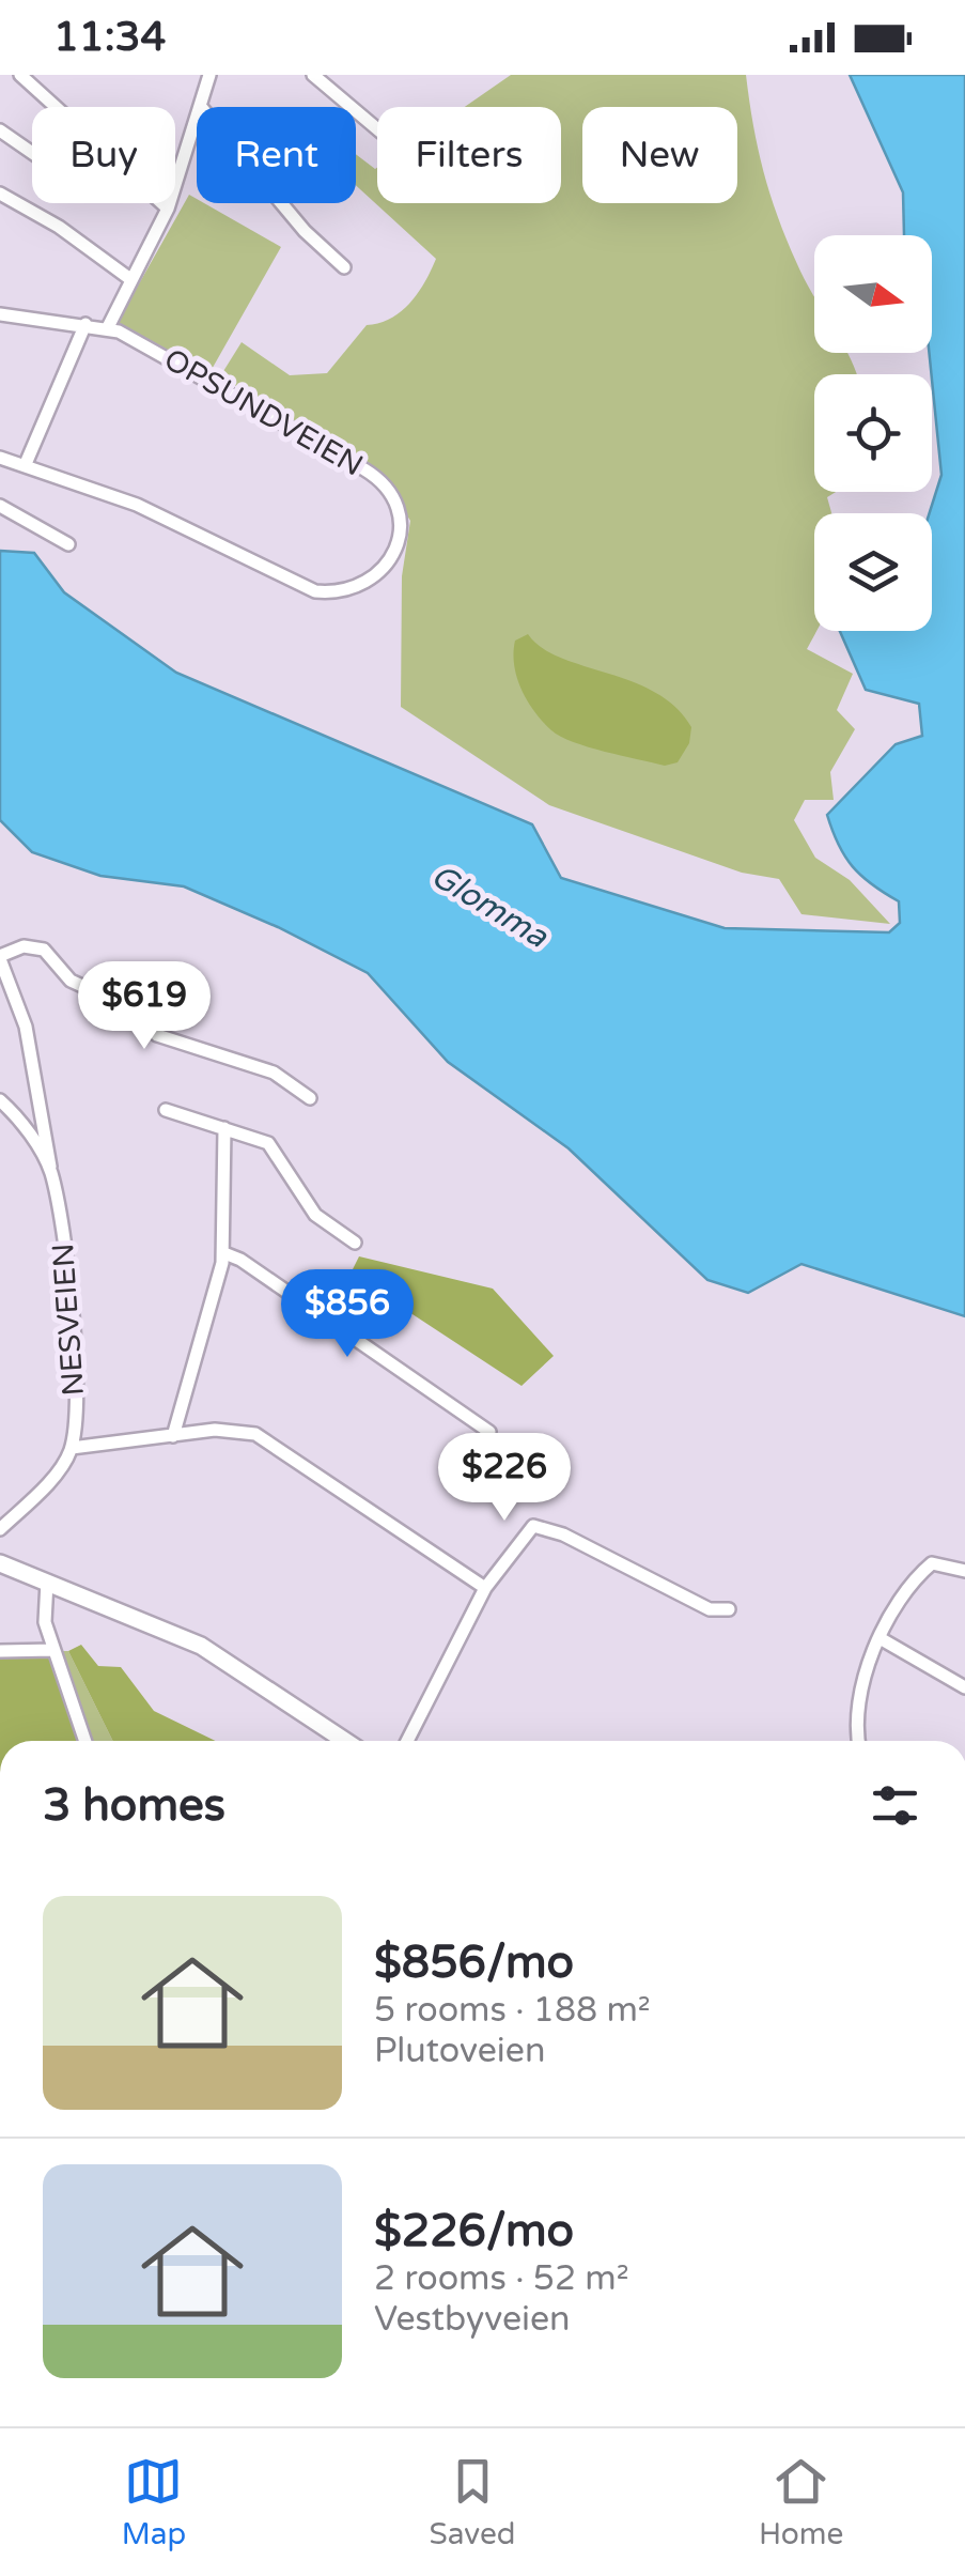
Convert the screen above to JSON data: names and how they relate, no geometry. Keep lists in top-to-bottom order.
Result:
{
  "streets": {
    "street": ["OPSUNDVEIEN", "NESVEIEN"]
  },
  "water": ["Glomma"],
  "north": "right",
  "page": {
    "status": "11:34",
    "chip": [
      "Buy",
      "Rent",
      "Filters",
      "New"
    ],
    "price": ["$619", "$856", "$226"],
    "heading": "3 homes",
    "list": [
      {
        "name": "$856/mo",
        "note": "5 rooms · 188 m² · Plutoveien"
      },
      {
        "name": "$226/mo",
        "note": "2 rooms · 52 m² · Vestbyveien"
      }
    ],
    "tabs": ["Map", "Saved", "Home"]
  }
}
